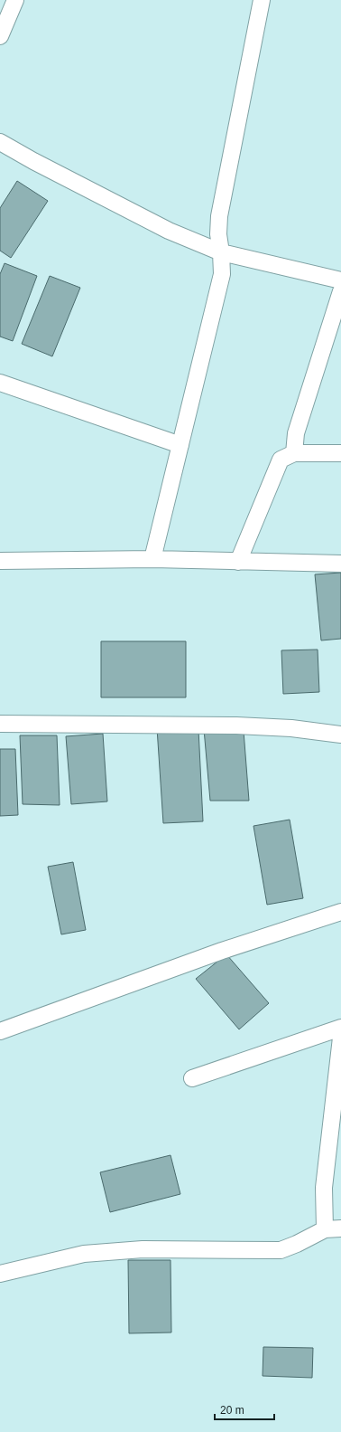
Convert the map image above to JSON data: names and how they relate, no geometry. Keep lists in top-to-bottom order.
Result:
{
  "scale_bar": "20 m"
}
